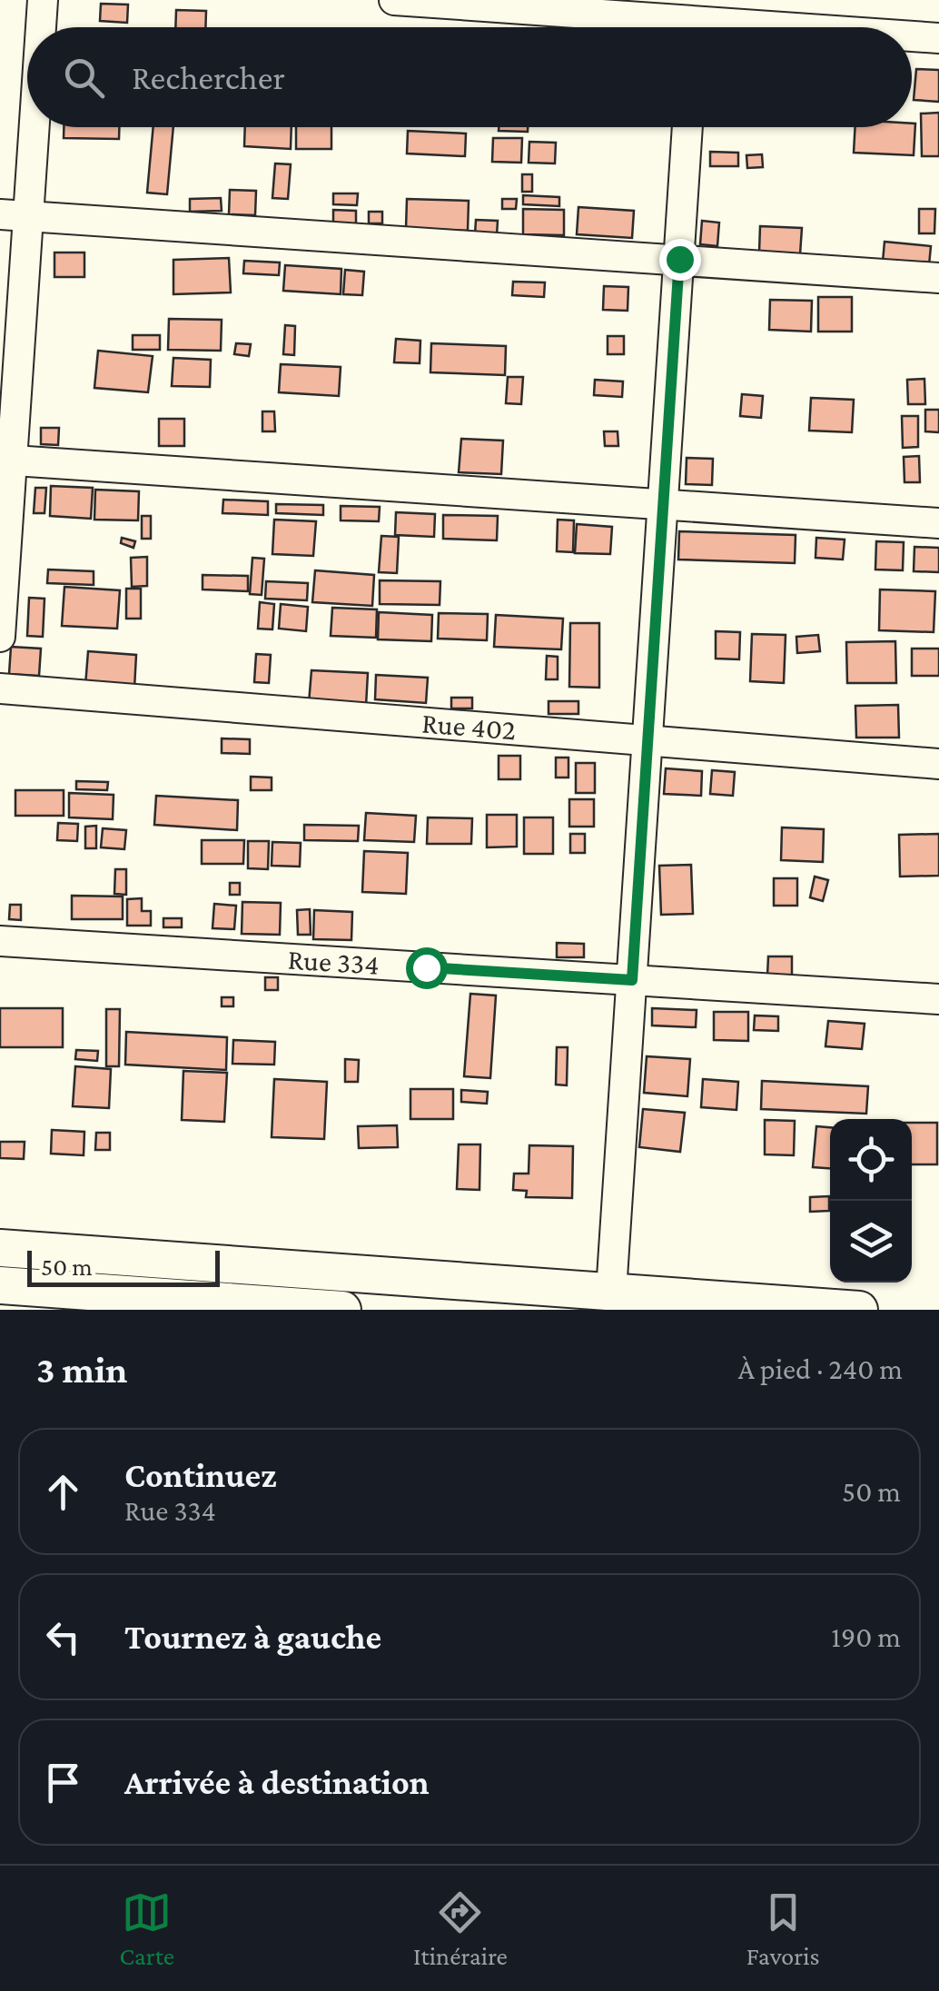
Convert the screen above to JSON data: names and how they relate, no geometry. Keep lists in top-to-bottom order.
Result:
{
  "streets": {
    "street": ["Rue 402", "Rue 334"]
  },
  "scale_bar": "50 m",
  "page": {
    "search": "Rechercher",
    "scale": "50 m",
    "heading": ["3 min", "À pied · 240 m"],
    "list": [
      ["Continuez", "Rue 334", "50 m"],
      ["Tournez à gauche", "190 m"],
      "Arrivée à destination"
    ],
    "nav": ["Carte", "Itinéraire", "Favoris"]
  }
}
